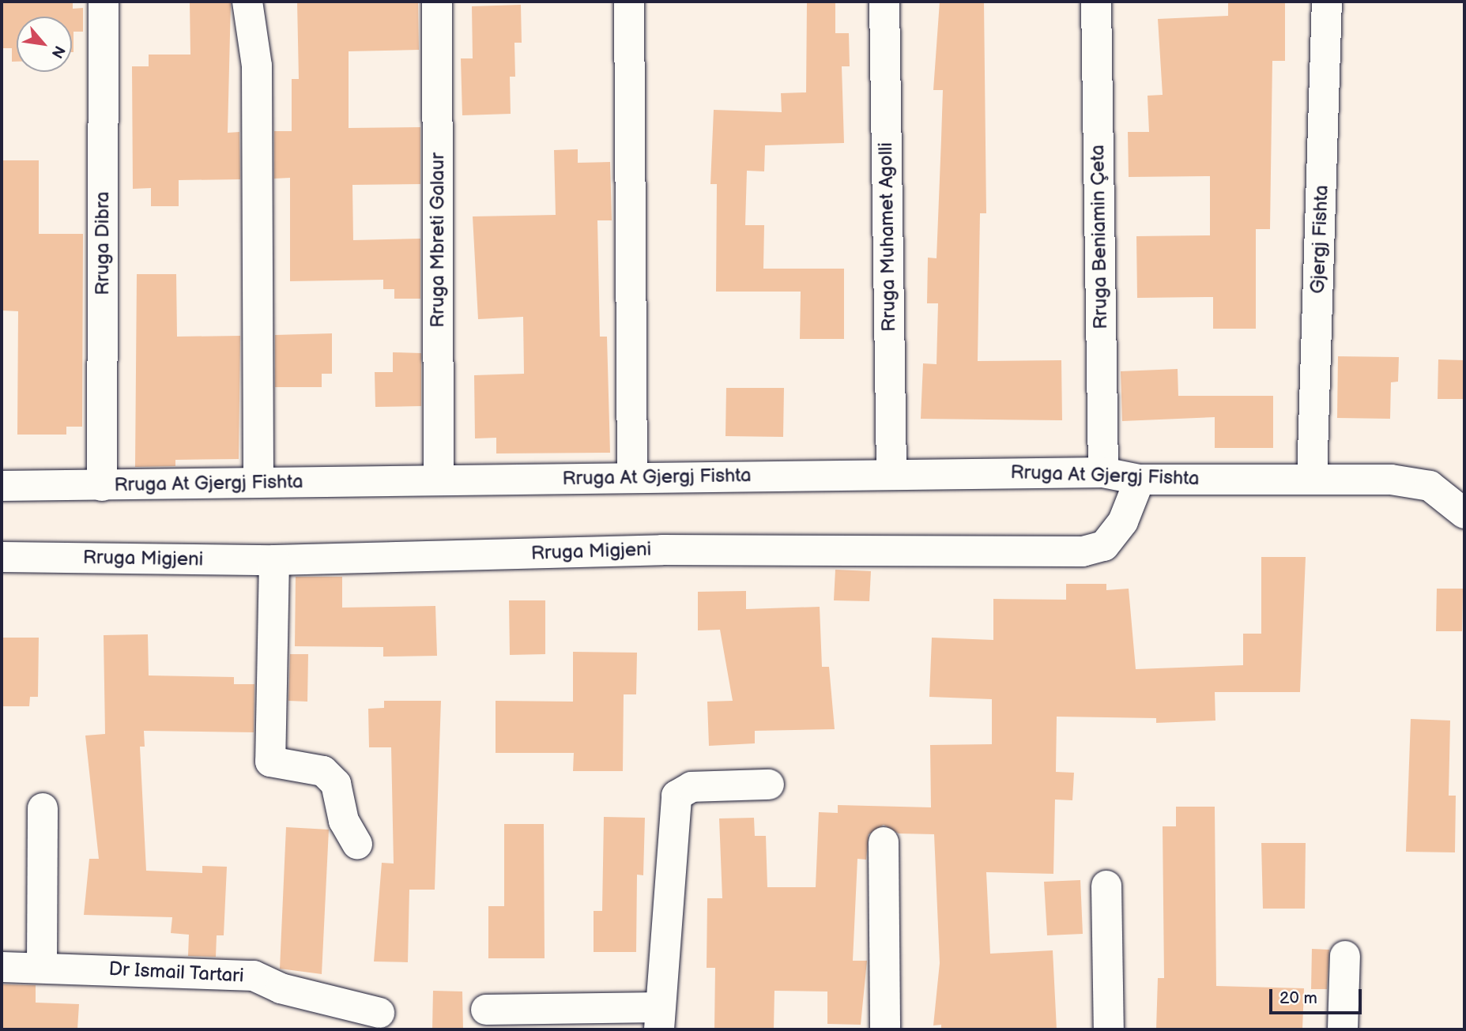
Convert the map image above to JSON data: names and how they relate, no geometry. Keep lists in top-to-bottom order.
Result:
{
  "streets": {
    "street": [
      "Rruga Muhamet Agolli",
      "Rruga Beniamin Çeta",
      "Gjergj Fishta",
      "Rruga Mbreti Galaur",
      "Rruga Dibra",
      "Rruga At Gjergj Fishta",
      "Rruga Migjeni",
      "Dr Ismail Tartari"
    ]
  },
  "crossings": [
    ["Rruga Muhamet Agolli", "Rruga At Gjergj Fishta"],
    ["Rruga Beniamin Çeta", "Rruga At Gjergj Fishta"],
    ["Gjergj Fishta", "Rruga At Gjergj Fishta"],
    ["Rruga Mbreti Galaur", "Rruga At Gjergj Fishta"],
    ["Rruga Dibra", "Rruga At Gjergj Fishta"],
    ["Rruga At Gjergj Fishta", "Rruga Migjeni"]
  ],
  "scale_bar": "20 m",
  "north": "bottom right"
}
